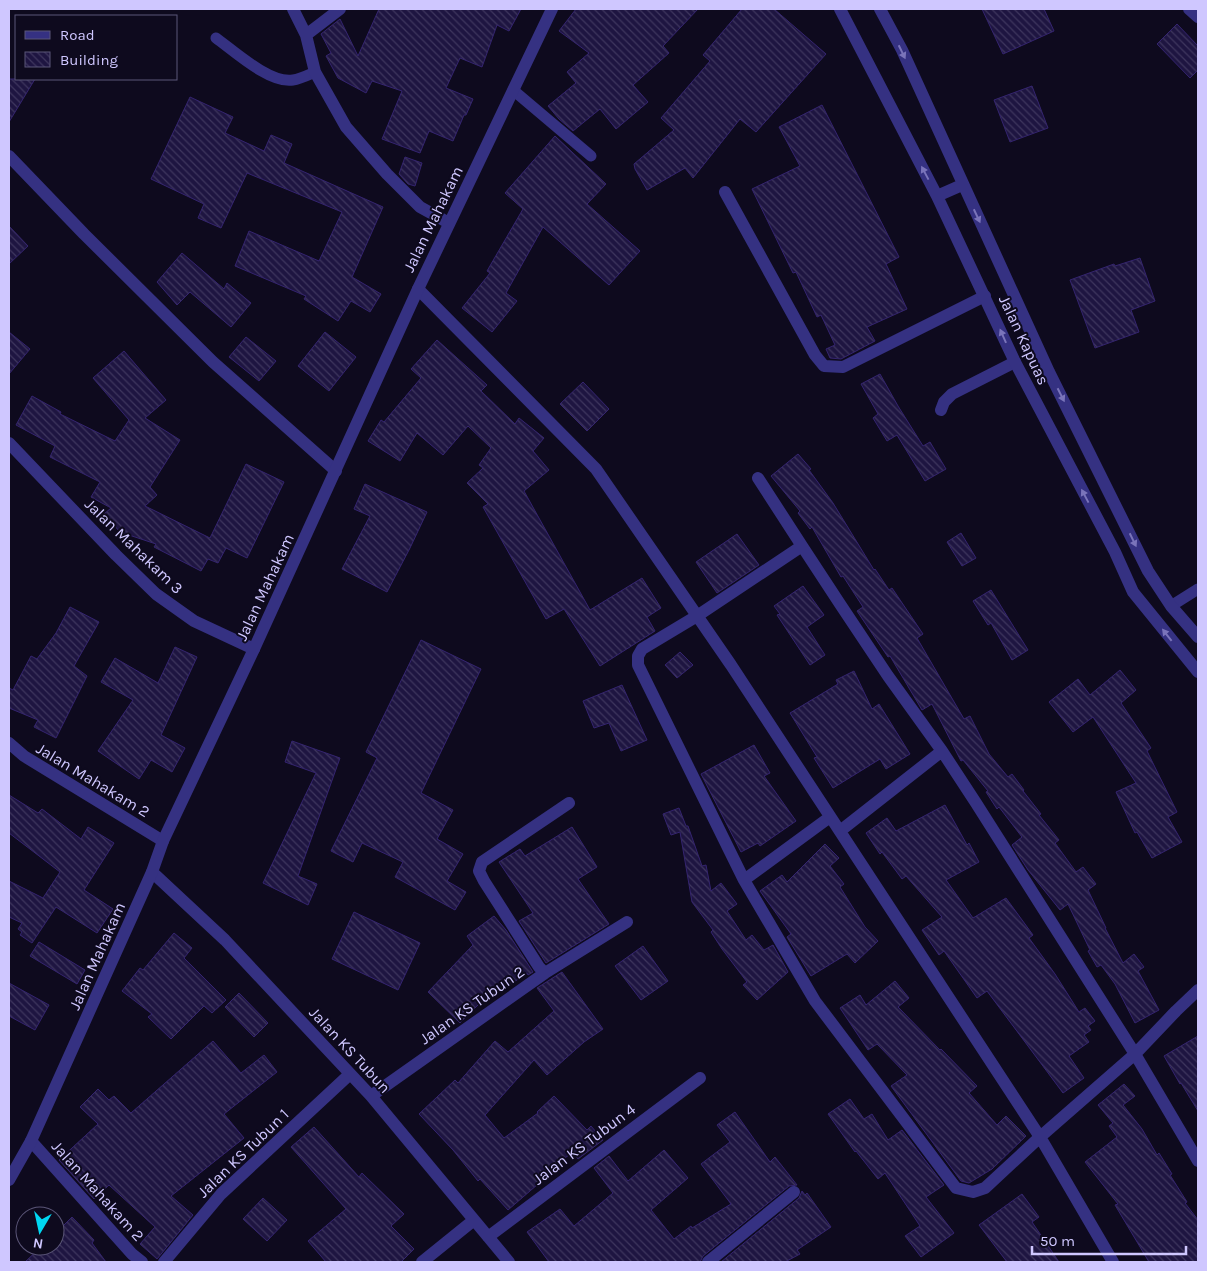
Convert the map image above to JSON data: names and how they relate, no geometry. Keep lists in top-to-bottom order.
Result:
{
  "streets": {
    "street": [
      "Jalan Mahakam",
      "Jalan Kapuas",
      "Jalan Mahakam 3",
      "Jalan Mahakam 2",
      "Jalan KS Tubun 2",
      "Jalan KS Tubun",
      "Jalan KS Tubun 4",
      "Jalan KS Tubun 1"
    ]
  },
  "crossings": [
    ["Jalan Mahakam", "Jalan Mahakam 3"],
    ["Jalan Mahakam", "Jalan Mahakam 2"],
    ["Jalan Mahakam", "Jalan KS Tubun"],
    ["Jalan KS Tubun 2", "Jalan KS Tubun"],
    ["Jalan KS Tubun", "Jalan KS Tubun 4"],
    ["Jalan KS Tubun", "Jalan KS Tubun 1"]
  ],
  "legend": ["Road", "Building"],
  "scale_bar": "50 m",
  "north": "bottom"
}
